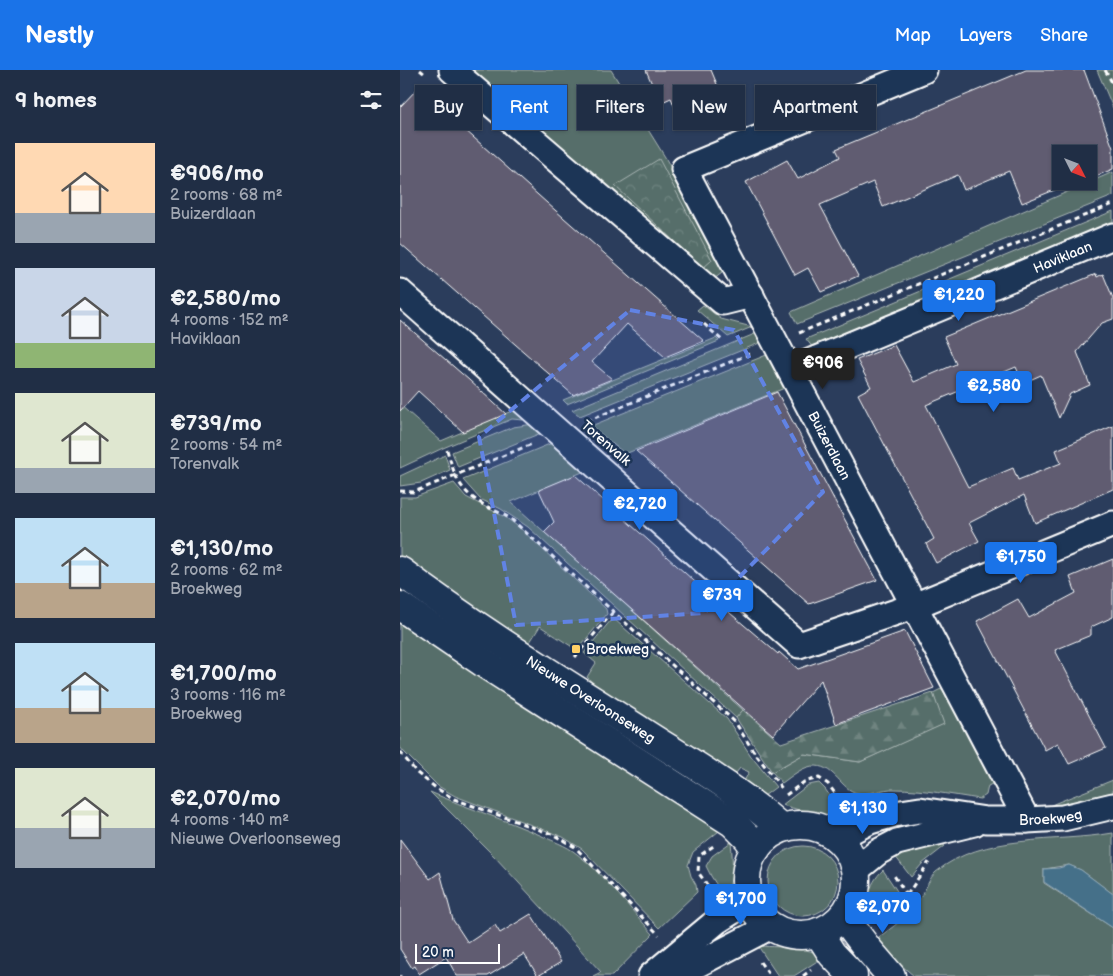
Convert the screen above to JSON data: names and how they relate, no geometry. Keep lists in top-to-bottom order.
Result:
{
  "streets": {
    "street": [
      "Haviklaan",
      "Torenvalk",
      "Buizerdlaan",
      "Nieuwe Overloonseweg",
      "Broekweg"
    ]
  },
  "crossings": [
    ["Haviklaan", "Buizerdlaan"],
    ["Torenvalk", "Buizerdlaan"],
    ["Buizerdlaan", "Broekweg"],
    ["Nieuwe Overloonseweg", "Broekweg"]
  ],
  "places": {
    "transit": ["Broekweg"]
  },
  "scale_bar": "20 m",
  "north": "bottom right",
  "page": {
    "header": "Nestly",
    "nav": ["Map", "Layers", "Share"],
    "heading": "9 homes",
    "chip": [
      "Buy",
      "Rent",
      "Filters",
      "New",
      "Apartment"
    ],
    "list": [
      {
        "name": "€906/mo",
        "note": "2 rooms · 68 m² · Buizerdlaan"
      },
      {
        "name": "€2,580/mo",
        "note": "4 rooms · 152 m² · Haviklaan"
      },
      {
        "name": "€739/mo",
        "note": "2 rooms · 54 m² · Torenvalk"
      },
      {
        "name": "€1,130/mo",
        "note": "2 rooms · 62 m² · Broekweg"
      },
      {
        "name": "€1,700/mo",
        "note": "3 rooms · 116 m² · Broekweg"
      },
      {
        "name": "€2,070/mo",
        "note": "4 rooms · 140 m² · Nieuwe Overloonseweg"
      }
    ],
    "price": [
      "€1,220",
      "€906",
      "€2,580",
      "€2,720",
      "€1,750",
      "€739",
      "€1,130",
      "€1,700",
      "€2,070"
    ],
    "scale": "20 m"
  }
}
